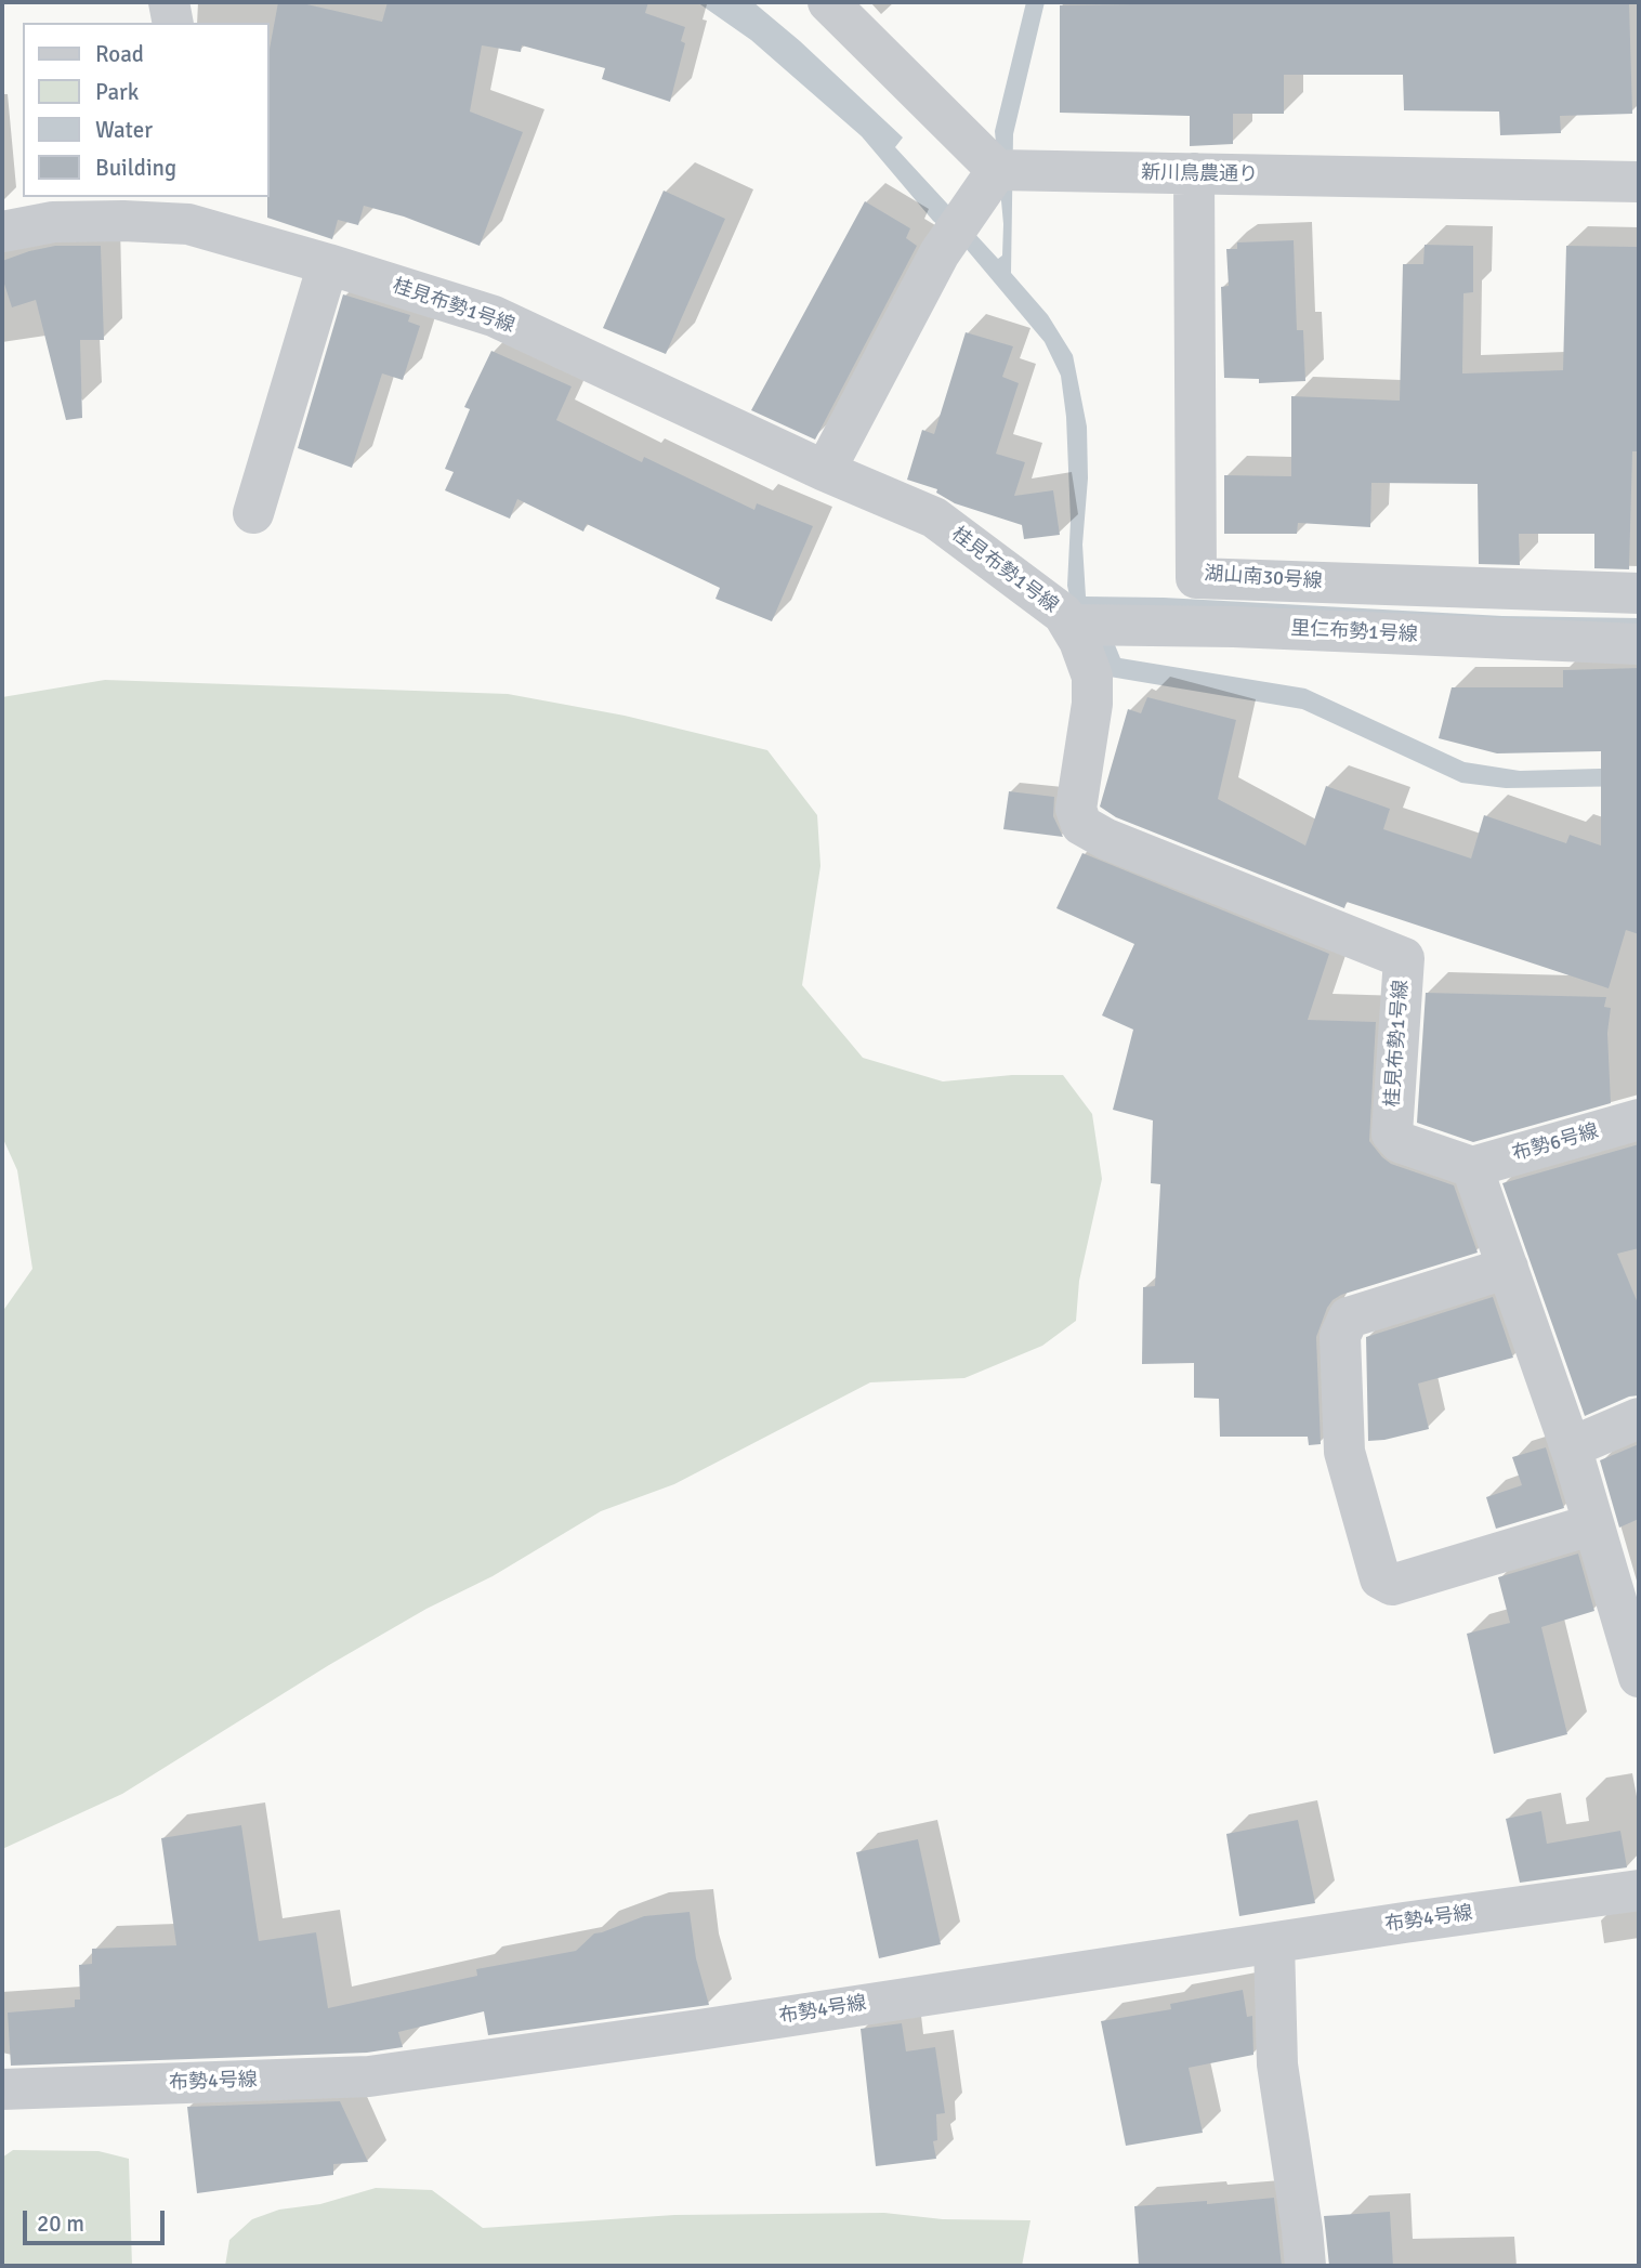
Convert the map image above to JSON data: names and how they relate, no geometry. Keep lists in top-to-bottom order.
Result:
{
  "streets": {
    "street": [
      "新川鳥農通り",
      "桂見布勢1号線",
      "湖山南30号線",
      "里仁布勢1号線",
      "布勢6号線",
      "布勢4号線"
    ]
  },
  "crossings": [
    ["新川鳥農通り", "湖山南30号線"],
    ["桂見布勢1号線", "里仁布勢1号線"],
    ["桂見布勢1号線", "布勢6号線"]
  ],
  "legend": [
    "Road",
    "Park",
    "Water",
    "Building"
  ],
  "scale_bar": "20 m"
}
